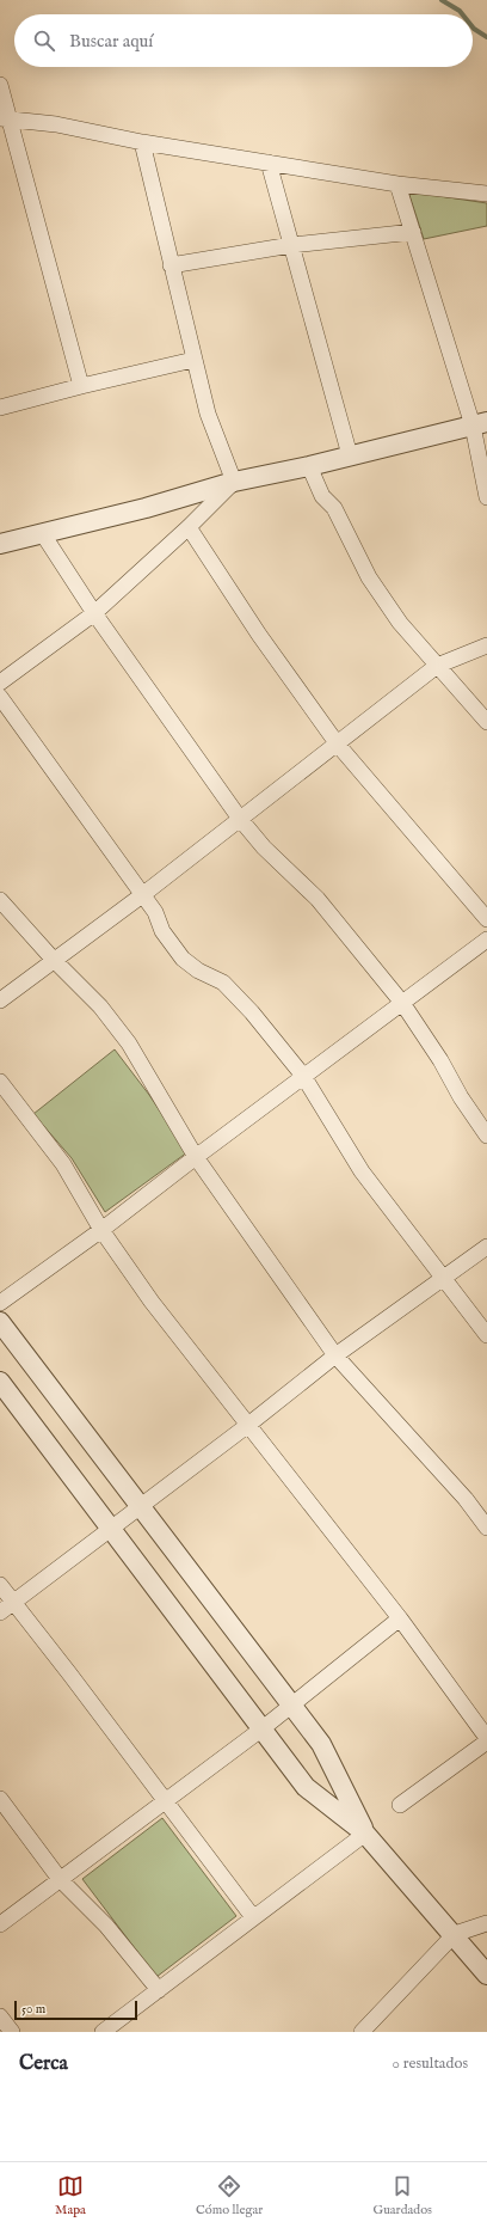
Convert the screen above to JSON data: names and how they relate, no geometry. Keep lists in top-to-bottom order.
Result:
{
  "scale_bar": "50 m",
  "page": {
    "search": "Buscar aquí",
    "scale": "50 m",
    "heading": ["Cerca", "0 resultados"],
    "nav": ["Mapa", "Cómo llegar", "Guardados"]
  }
}
